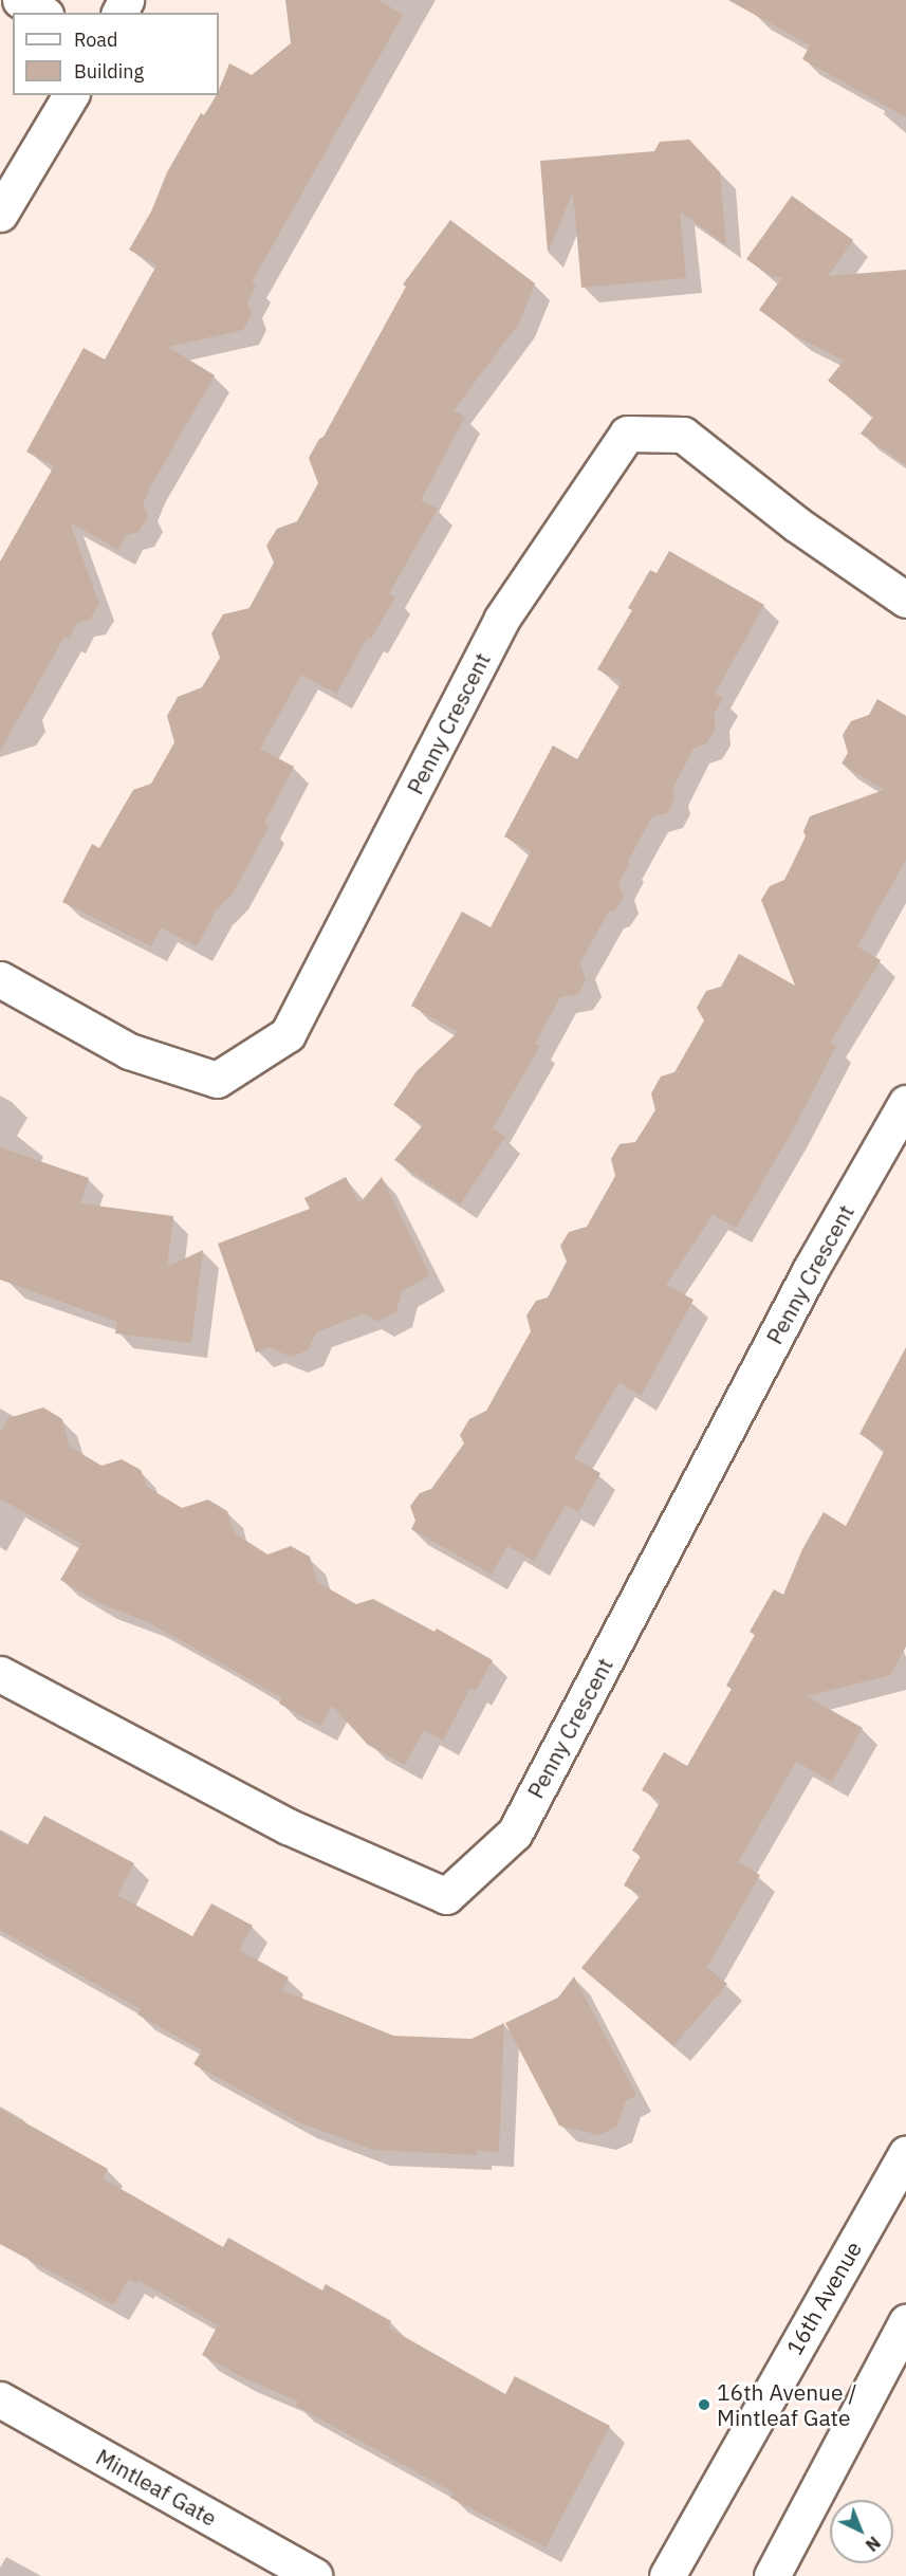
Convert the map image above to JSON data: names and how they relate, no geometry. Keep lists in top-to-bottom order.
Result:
{
  "streets": {
    "street": ["Penny Crescent", "16th Avenue", "Mintleaf Gate"]
  },
  "places": ["16th Avenue / Mintleaf Gate"],
  "legend": ["Road", "Building"],
  "north": "bottom right"
}
